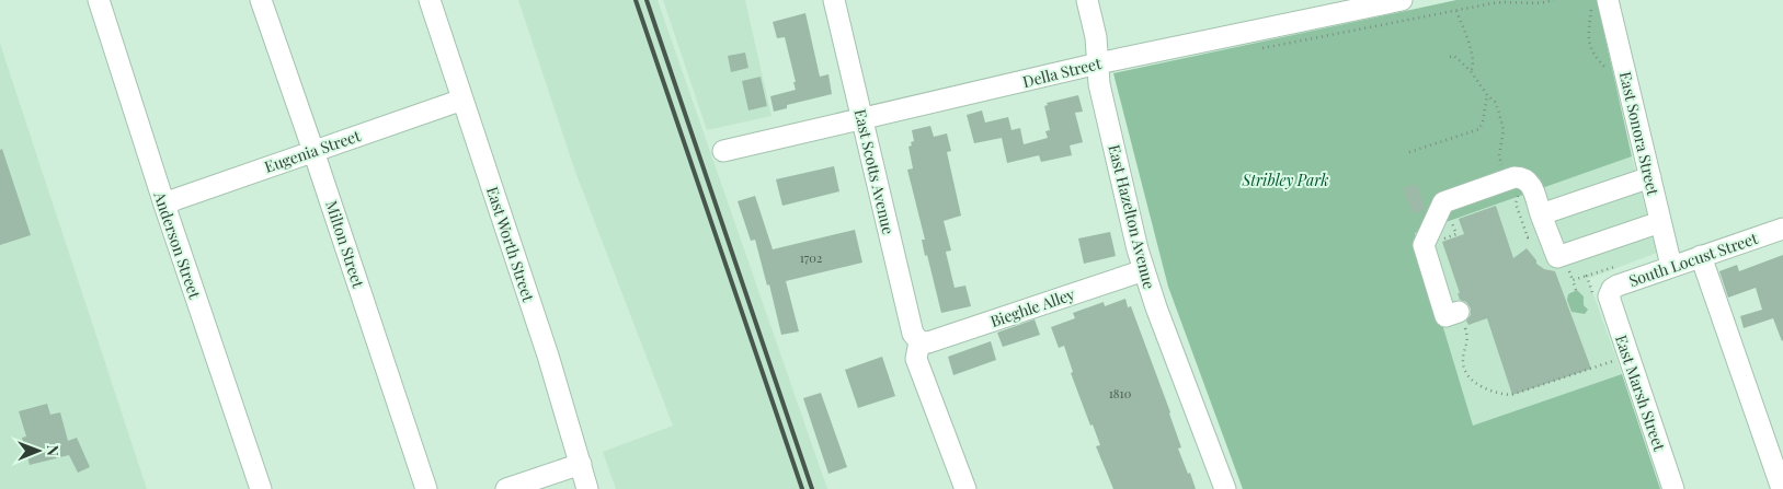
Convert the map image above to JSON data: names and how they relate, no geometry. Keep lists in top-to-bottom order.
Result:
{
  "streets": {
    "street": [
      "Della Street",
      "East Sonora Street",
      "Eugenia Street",
      "East Scotts Avenue",
      "East Hazelton Avenue",
      "Milton Street",
      "East Worth Street",
      "Anderson Street",
      "South Locust Street",
      "Bieghle Alley",
      "East Marsh Street"
    ]
  },
  "crossings": [
    ["Della Street", "East Scotts Avenue"],
    ["Della Street", "East Hazelton Avenue"],
    ["East Sonora Street", "South Locust Street"],
    ["Eugenia Street", "Milton Street"],
    ["Eugenia Street", "East Worth Street"],
    ["Eugenia Street", "Anderson Street"],
    ["East Scotts Avenue", "Bieghle Alley"],
    ["East Hazelton Avenue", "Bieghle Alley"],
    ["South Locust Street", "East Marsh Street"]
  ],
  "parks": ["Stribley Park"],
  "house_numbers": ["1702", "1810"],
  "north": "right"
}
